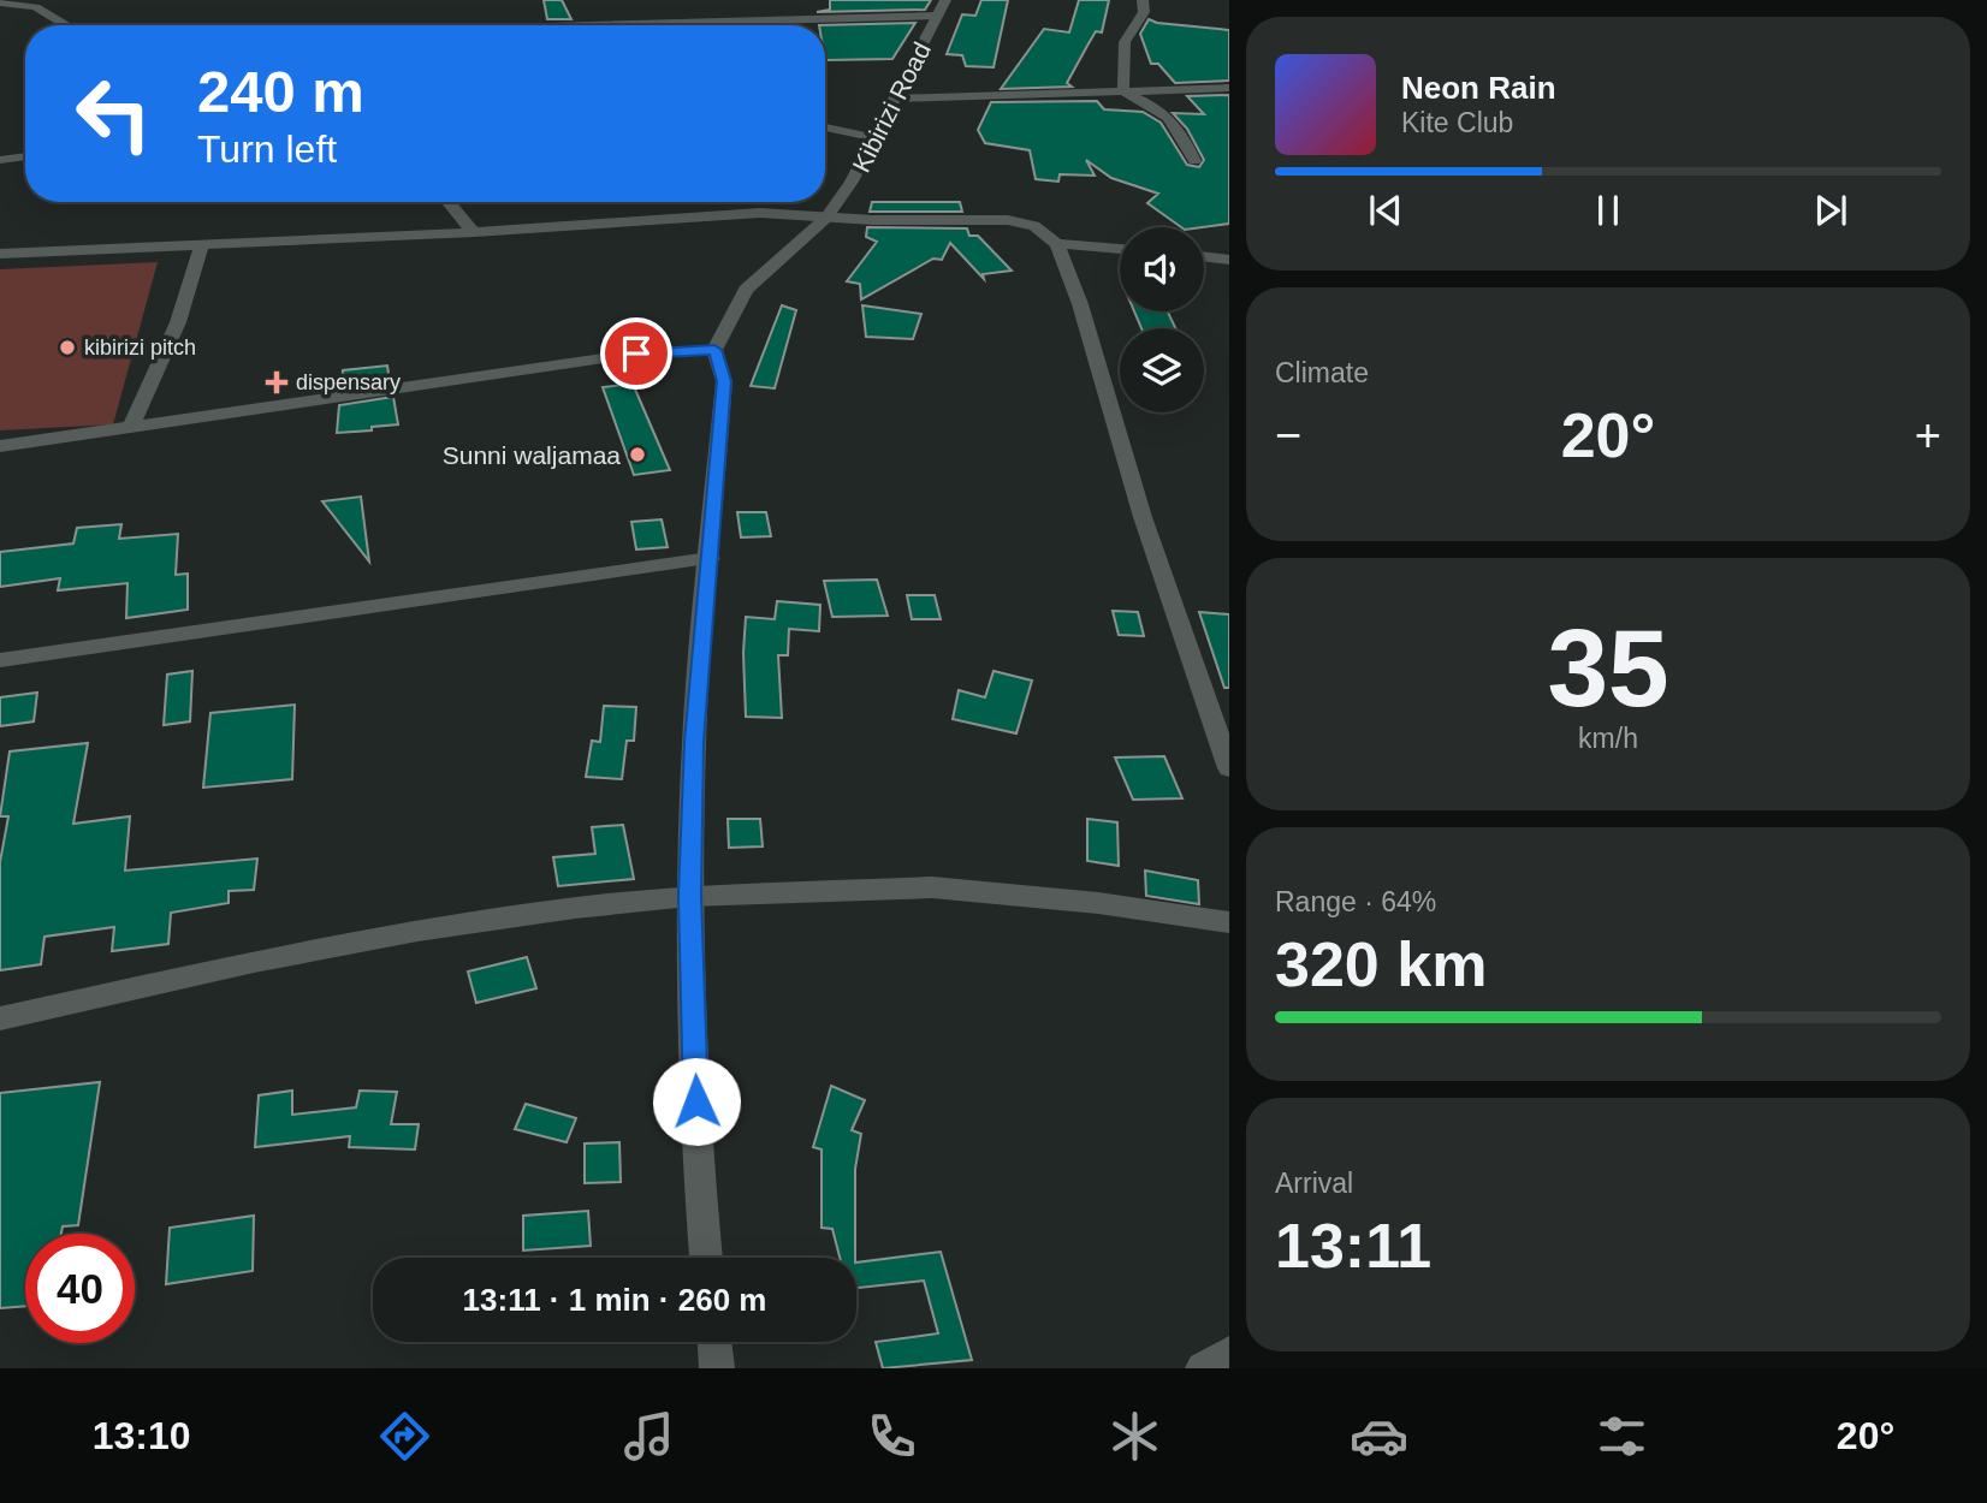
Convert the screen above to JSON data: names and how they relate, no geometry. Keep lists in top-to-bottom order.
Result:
{
  "streets": {
    "street": ["Kibirizi Road"]
  },
  "places": {
    "other": ["kibirizi pitch", "Sunni waljamaa"],
    "health": ["dispensary"]
  },
  "page": {
    "turn": ["240 m", "Turn left"],
    "song": ["Neon Rain", "Kite Club"],
    "tile": [
      "Climate",
      ["35", "km/h"],
      ["Range · 64%", "320 km"],
      ["Arrival", "13:11"]
    ],
    "heat": ["−", "20°", "+"],
    "limit": "40",
    "trip": "13:11 · 1 min · 260 m",
    "tabs": ["13:10", "20°"]
  }
}
